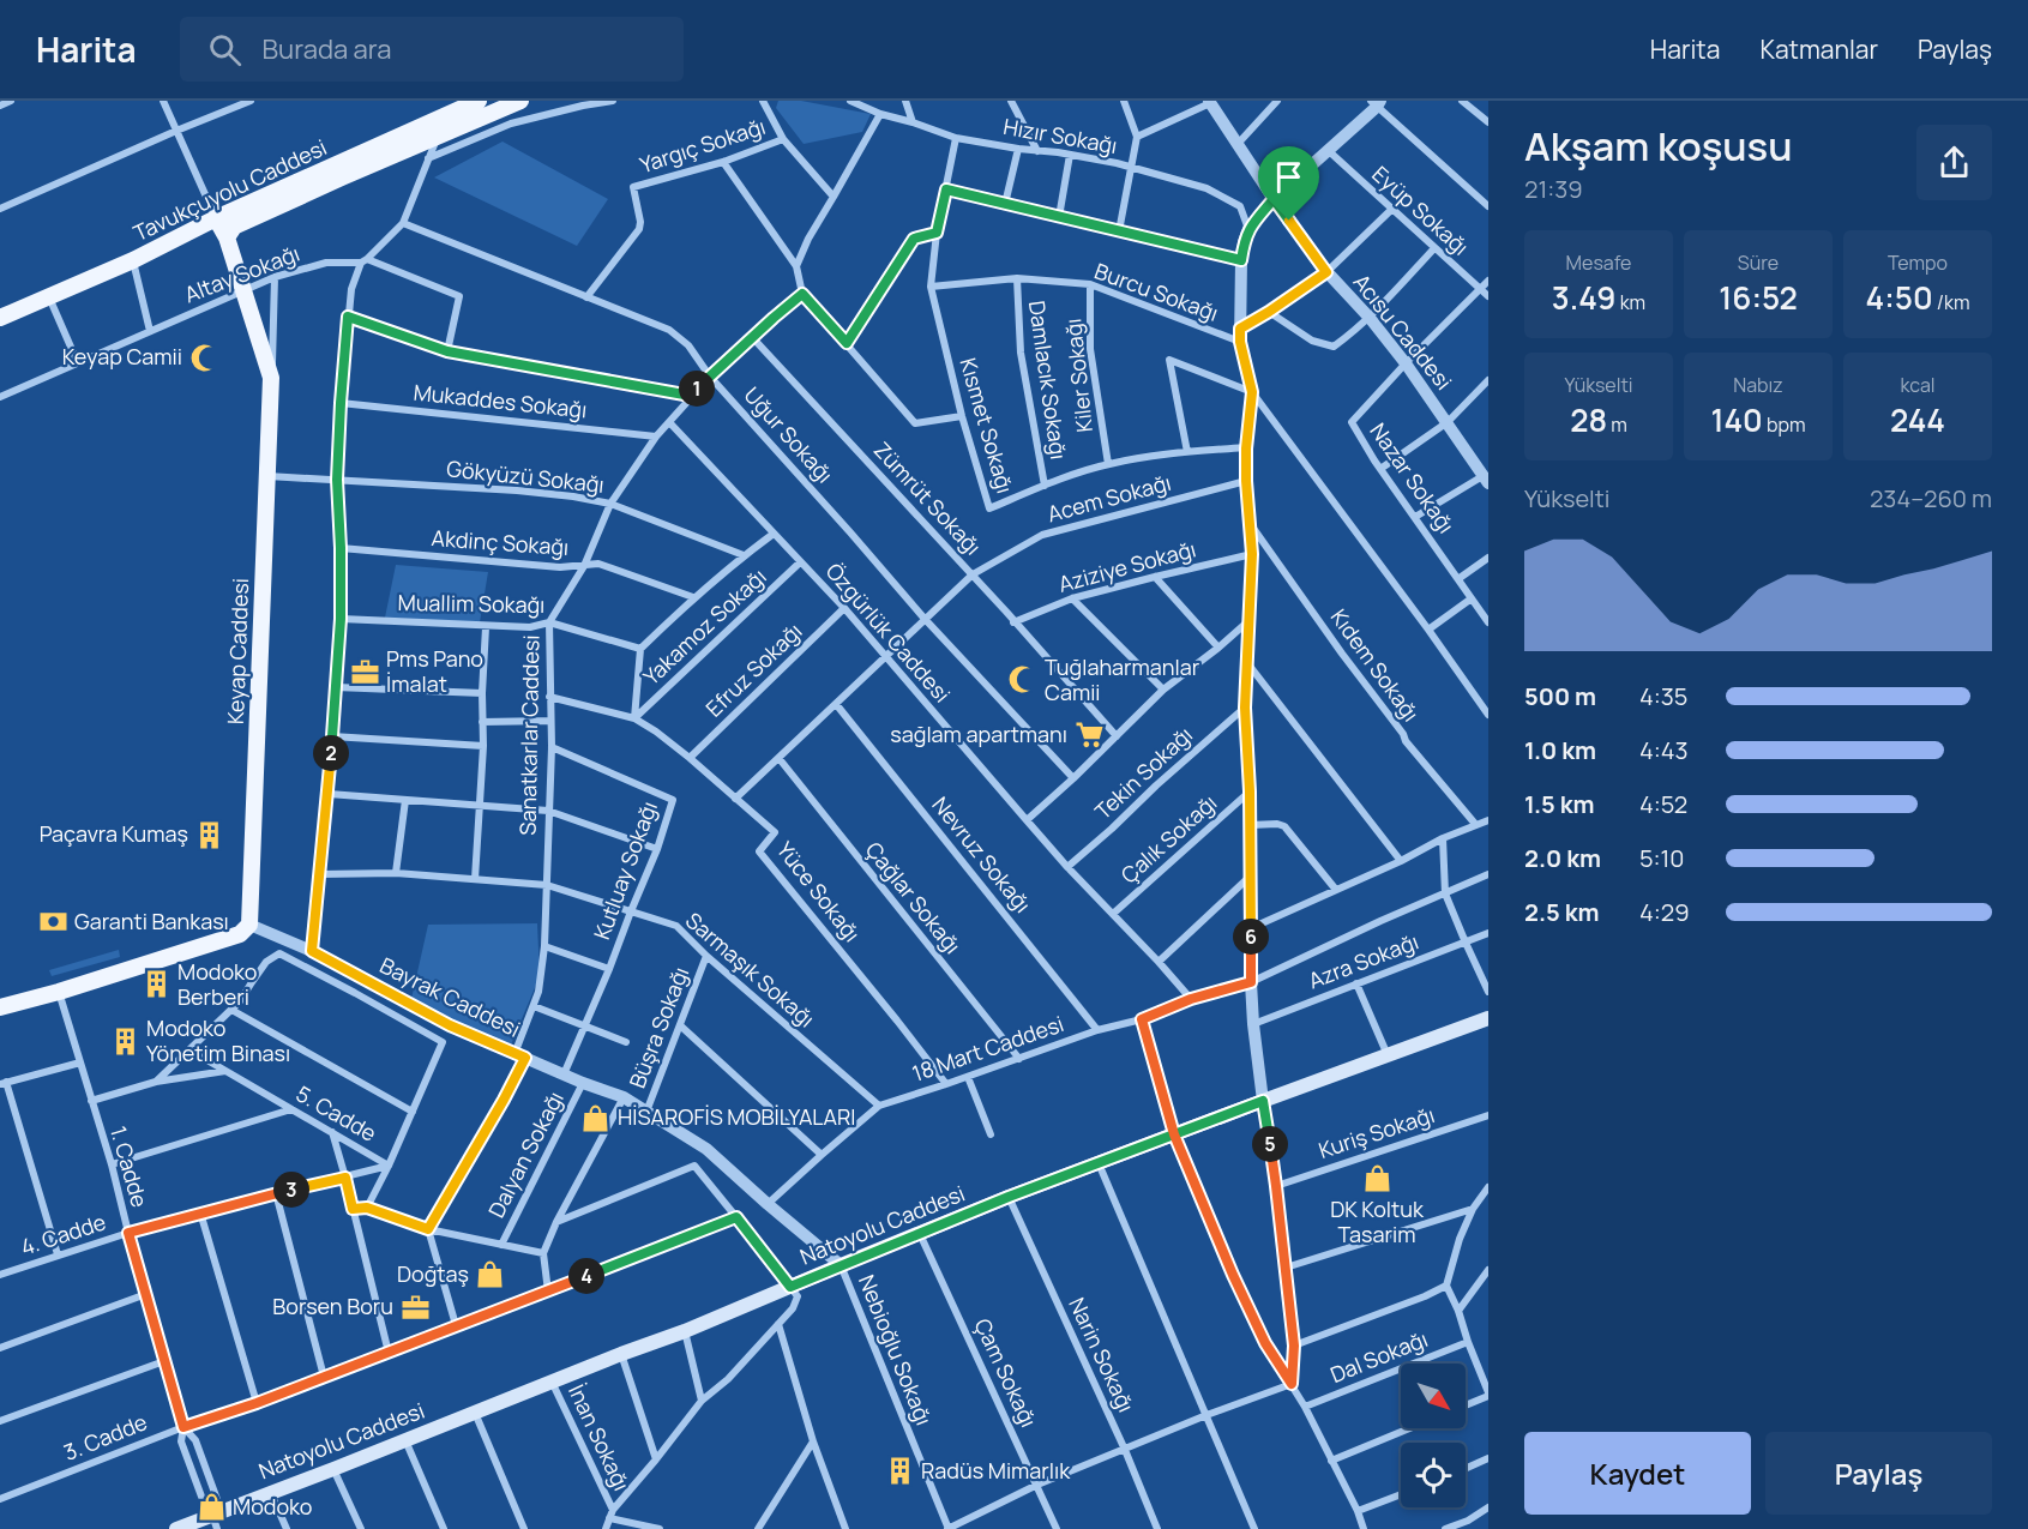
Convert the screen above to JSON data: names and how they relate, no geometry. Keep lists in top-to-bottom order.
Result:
{
  "streets": {
    "main road": ["Tavukçuyolu Caddesi", "Keyap Caddesi", "Natoyolu Caddesi"],
    "street": [
      "Hızır Sokağı",
      "Yargıç Sokağı",
      "Eyüp Sokağı",
      "Altay Sokağı",
      "Burcu Sokağı",
      "Acısu Caddesi",
      "Kiler Sokağı",
      "Damlacık Sokağı",
      "Mukaddes Sokağı",
      "Kısmet Sokağı",
      "Uğur Sokağı",
      "Gökyüzü Sokağı",
      "Nazar Sokağı",
      "Zümrüt Sokağı",
      "Acem Sokağı",
      "Akdinç Sokağı",
      "Aziziye Sokağı",
      "Muallim Sokağı",
      "Yakamoz Sokağı",
      "Özgürlük Caddesi",
      "Kıdem Sokağı",
      "Efruz Sokağı",
      "Sanatkarlar Caddesi",
      "Tekin Sokağı",
      "Çalık Sokağı",
      "Nevruz Sokağı",
      "Kutluay Sokağı",
      "Yüce Sokağı",
      "Çağlar Sokağı",
      "Azra Sokağı",
      "Sarmaşık Sokağı",
      "Bayrak Caddesi",
      "Büşra Sokağı",
      "18 Mart Caddesi",
      "5. Cadde",
      "Kuriş Sokağı",
      "Dalyan Sokağı",
      "1. Cadde",
      "4. Cadde",
      "Nebioğlu Sokağı",
      "Narin Sokağı",
      "Dal Sokağı",
      "Çam Sokağı",
      "3. Cadde",
      "İnan Sokağı"
    ]
  },
  "crossings": [
    ["Hızır Sokağı", "Kısmet Sokağı"],
    ["Yargıç Sokağı", "Uğur Sokağı"],
    ["Tavukçuyolu Caddesi", "Keyap Caddesi"],
    ["Altay Sokağı", "Keyap Caddesi"],
    ["Burcu Sokağı", "Kiler Sokağı"],
    ["Burcu Sokağı", "Damlacık Sokağı"],
    ["Burcu Sokağı", "Kısmet Sokağı"],
    ["Acısu Caddesi", "Nazar Sokağı"],
    ["Kiler Sokağı", "Kısmet Sokağı"],
    ["Damlacık Sokağı", "Kısmet Sokağı"],
    ["Mukaddes Sokağı", "Sanatkarlar Caddesi"],
    ["Uğur Sokağı", "Acem Sokağı"],
    ["Uğur Sokağı", "Sanatkarlar Caddesi"],
    ["Gökyüzü Sokağı", "Keyap Caddesi"],
    ["Gökyüzü Sokağı", "Sanatkarlar Caddesi"],
    ["Zümrüt Sokağı", "Acem Sokağı"],
    ["Zümrüt Sokağı", "Aziziye Sokağı"],
    ["Zümrüt Sokağı", "Sanatkarlar Caddesi"],
    ["Acem Sokağı", "Özgürlük Caddesi"],
    ["Acem Sokağı", "Nevruz Sokağı"],
    ["Acem Sokağı", "Yüce Sokağı"],
    ["Acem Sokağı", "Çağlar Sokağı"],
    ["Akdinç Sokağı", "Sanatkarlar Caddesi"],
    ["Muallim Sokağı", "Sanatkarlar Caddesi"],
    ["Yakamoz Sokağı", "Özgürlük Caddesi"],
    ["Yakamoz Sokağı", "Yüce Sokağı"],
    ["Özgürlük Caddesi", "Efruz Sokağı"],
    ["Özgürlük Caddesi", "Sanatkarlar Caddesi"],
    ["Özgürlük Caddesi", "Tekin Sokağı"],
    ["Özgürlük Caddesi", "Çalık Sokağı"],
    ["Özgürlük Caddesi", "18 Mart Caddesi"],
    ["Keyap Caddesi", "Bayrak Caddesi"],
    ["Efruz Sokağı", "Yüce Sokağı"],
    ["Sanatkarlar Caddesi", "Kutluay Sokağı"],
    ["Sanatkarlar Caddesi", "Yüce Sokağı"],
    ["Sanatkarlar Caddesi", "Sarmaşık Sokağı"],
    ["Sanatkarlar Caddesi", "Bayrak Caddesi"],
    ["Nevruz Sokağı", "18 Mart Caddesi"],
    ["Kutluay Sokağı", "Sarmaşık Sokağı"],
    ["Kutluay Sokağı", "Bayrak Caddesi"],
    ["Yüce Sokağı", "18 Mart Caddesi"],
    ["Çağlar Sokağı", "18 Mart Caddesi"],
    ["Sarmaşık Sokağı", "Büşra Sokağı"],
    ["Sarmaşık Sokağı", "18 Mart Caddesi"],
    ["Bayrak Caddesi", "Büşra Sokağı"],
    ["Bayrak Caddesi", "18 Mart Caddesi"],
    ["Bayrak Caddesi", "Dalyan Sokağı"],
    ["Bayrak Caddesi", "Natoyolu Caddesi"],
    ["Bayrak Caddesi", "Nebioğlu Sokağı"],
    ["5. Cadde", "4. Cadde"],
    ["1. Cadde", "Natoyolu Caddesi"],
    ["1. Cadde", "4. Cadde"],
    ["1. Cadde", "3. Cadde"],
    ["Natoyolu Caddesi", "Nebioğlu Sokağı"],
    ["Natoyolu Caddesi", "Narin Sokağı"],
    ["Natoyolu Caddesi", "Çam Sokağı"],
    ["Natoyolu Caddesi", "İnan Sokağı"]
  ],
  "places": {
    "mosque": ["Keyap Camii", "Tuğlaharmanlar Camii"],
    "office": ["Pms Pano İmalat", "Borsen Boru"],
    "supermarket": ["sağlam apartmanı"],
    "building": [
      "Paçavra Kumaş",
      "Modoko Berberi",
      "Modoko Yönetim Binası",
      "Radüs Mimarlık"
    ],
    "bank": ["Garanti Bankası"],
    "shop": [
      "HİSAROFİS MOBİLYALARI",
      "DK Koltuk Tasarim",
      "Doğtaş",
      "Modoko"
    ]
  },
  "north": "bottom right",
  "page": {
    "header": "Harita",
    "search": "Burada ara",
    "nav": ["Harita", "Katmanlar", "Paylaş"],
    "heading": ["Akşam koşusu", "21:39"],
    "stats": [
      ["Mesafe", "3.49 km"],
      ["Süre", "16:52"],
      ["Tempo", "4:50 /km"],
      ["Yükselti", "28 m"],
      ["Nabız", "140 bpm"],
      ["kcal", "244"]
    ],
    "pins": [
      "1",
      "2",
      "6",
      "5",
      "3",
      "4"
    ],
    "chart": ["Yükselti", "234–260 m"],
    "list": [
      {
        "name": "500 m",
        "note": "4:35"
      },
      {
        "name": "1.0 km",
        "note": "4:43"
      },
      {
        "name": "1.5 km",
        "note": "4:52"
      },
      {
        "name": "2.0 km",
        "note": "5:10"
      },
      {
        "name": "2.5 km",
        "note": "4:29"
      }
    ],
    "buttons": ["Kaydet", "Paylaş"]
  }
}
